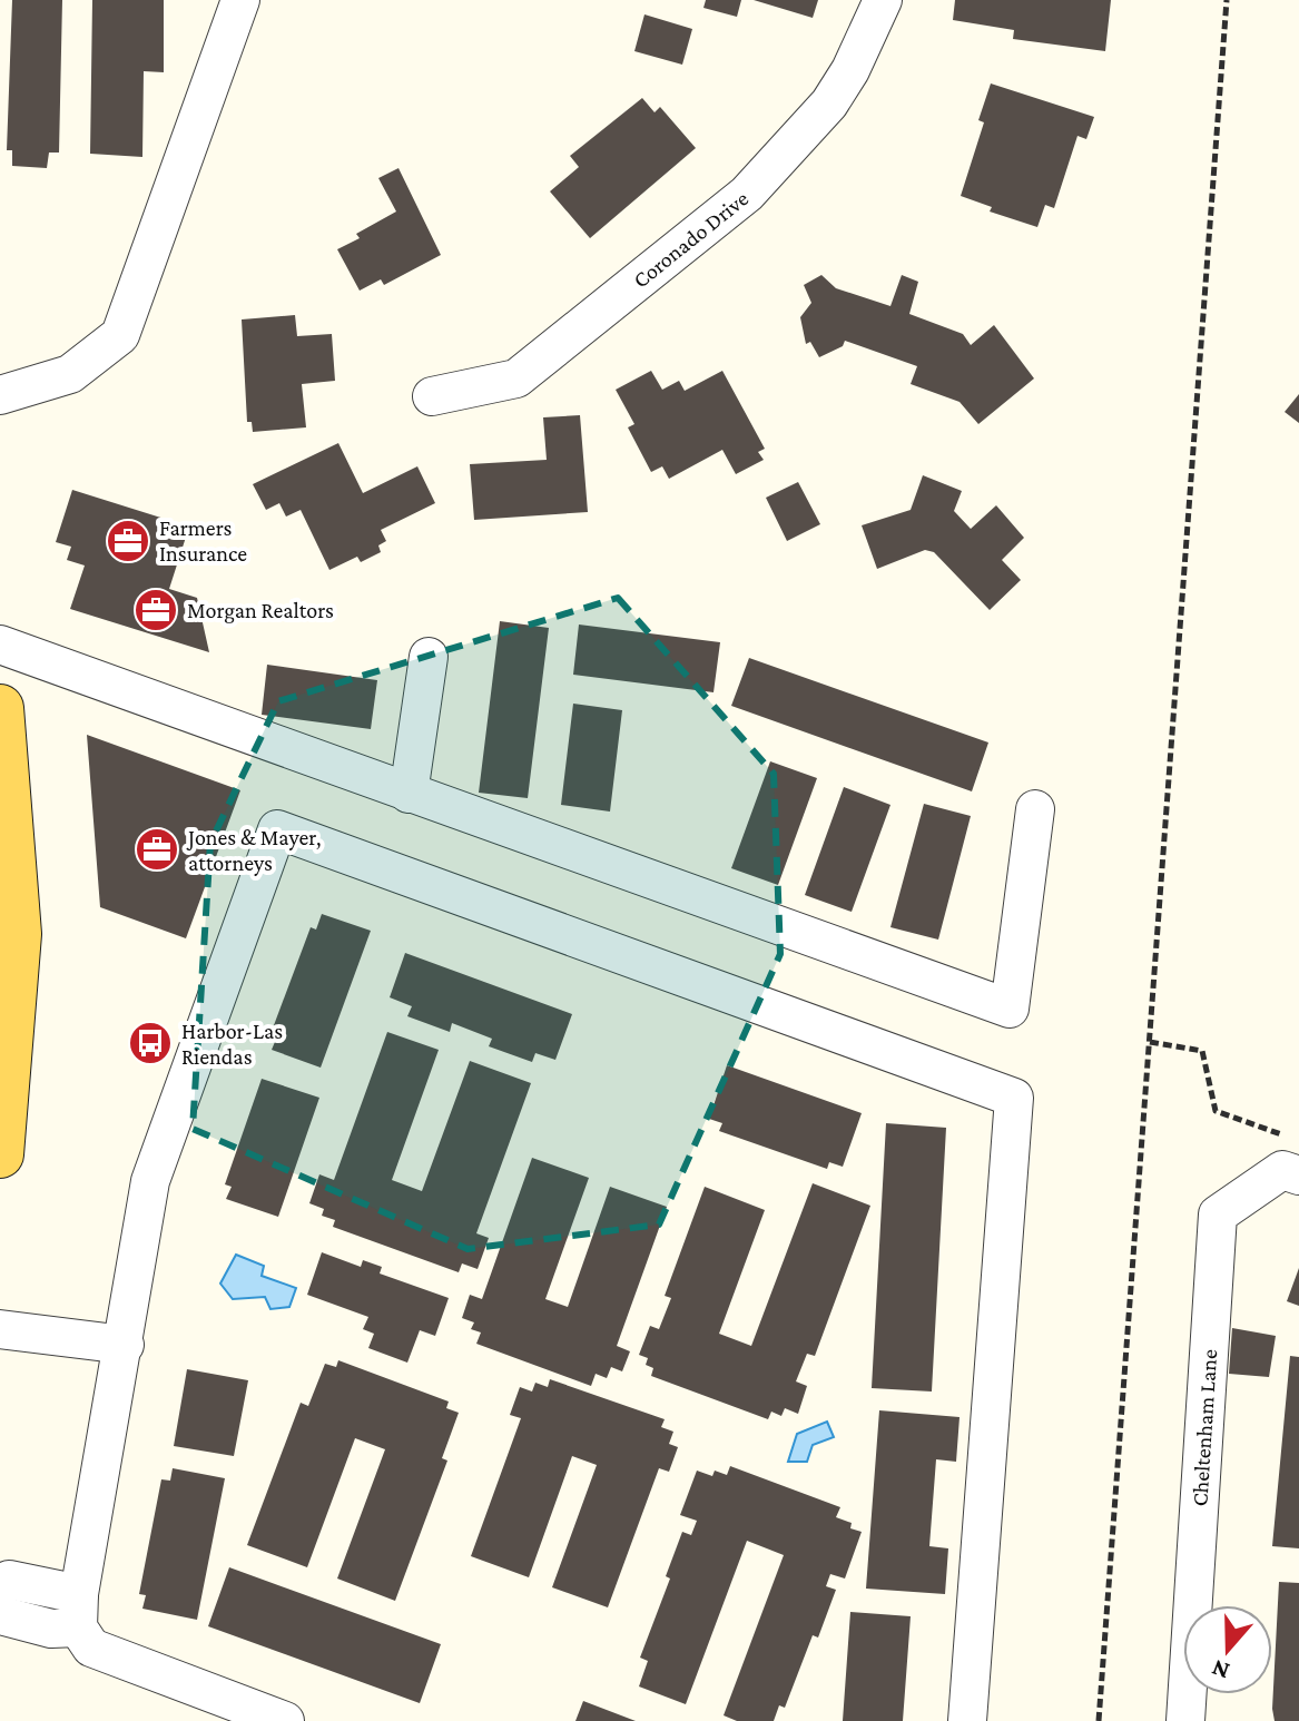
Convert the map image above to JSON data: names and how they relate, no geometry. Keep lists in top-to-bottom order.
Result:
{
  "streets": {
    "street": ["Coronado Drive", "Cheltenham Lane"]
  },
  "places": {
    "office": ["Farmers Insurance", "Morgan Realtors", "Jones & Mayer, attorneys"],
    "bus stop": ["Harbor-Las Riendas"]
  },
  "north": "bottom"
}
